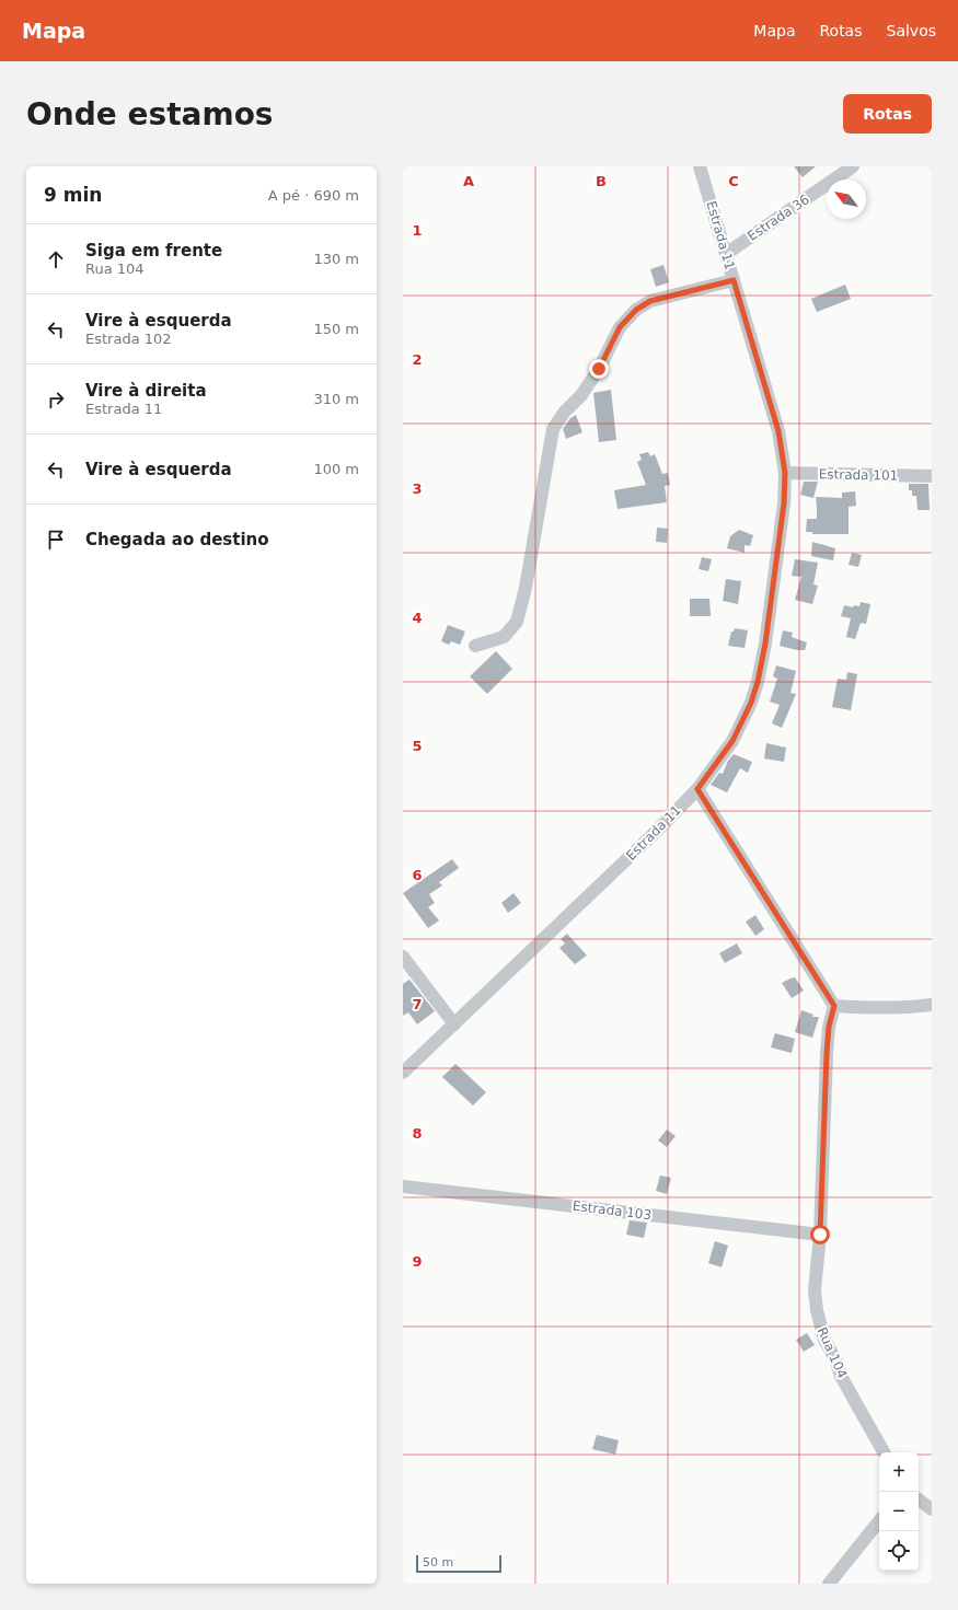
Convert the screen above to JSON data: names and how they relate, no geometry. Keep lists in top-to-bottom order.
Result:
{
  "streets": {
    "street": [
      "Estrada 36",
      "Estrada 11",
      "Estrada 101",
      "Estrada 103",
      "Rua 104"
    ]
  },
  "crossings": [
    ["Estrada 36", "Estrada 11"],
    ["Estrada 11", "Estrada 101"],
    ["Estrada 103", "Rua 104"]
  ],
  "scale_bar": "50 m",
  "north": "top left",
  "page": {
    "header": "Mapa",
    "nav": ["Mapa", "Rotas", "Salvos"],
    "buttons": "Rotas",
    "title": "Onde estamos",
    "heading": ["9 min", "A pé · 690 m"],
    "list": [
      ["Siga em frente", "Rua 104", "130 m"],
      ["Vire à esquerda", "Estrada 102", "150 m"],
      ["Vire à direita", "Estrada 11", "310 m"],
      ["Vire à esquerda", "100 m"],
      "Chegada ao destino"
    ],
    "map_buttons": ["+", "−"],
    "scale": "50 m"
  },
  "grid": {
    "columns": ["A", "B", "C"],
    "rows": [
      "1",
      "2",
      "3",
      "4",
      "5",
      "6",
      "7",
      "8",
      "9"
    ]
  }
}
